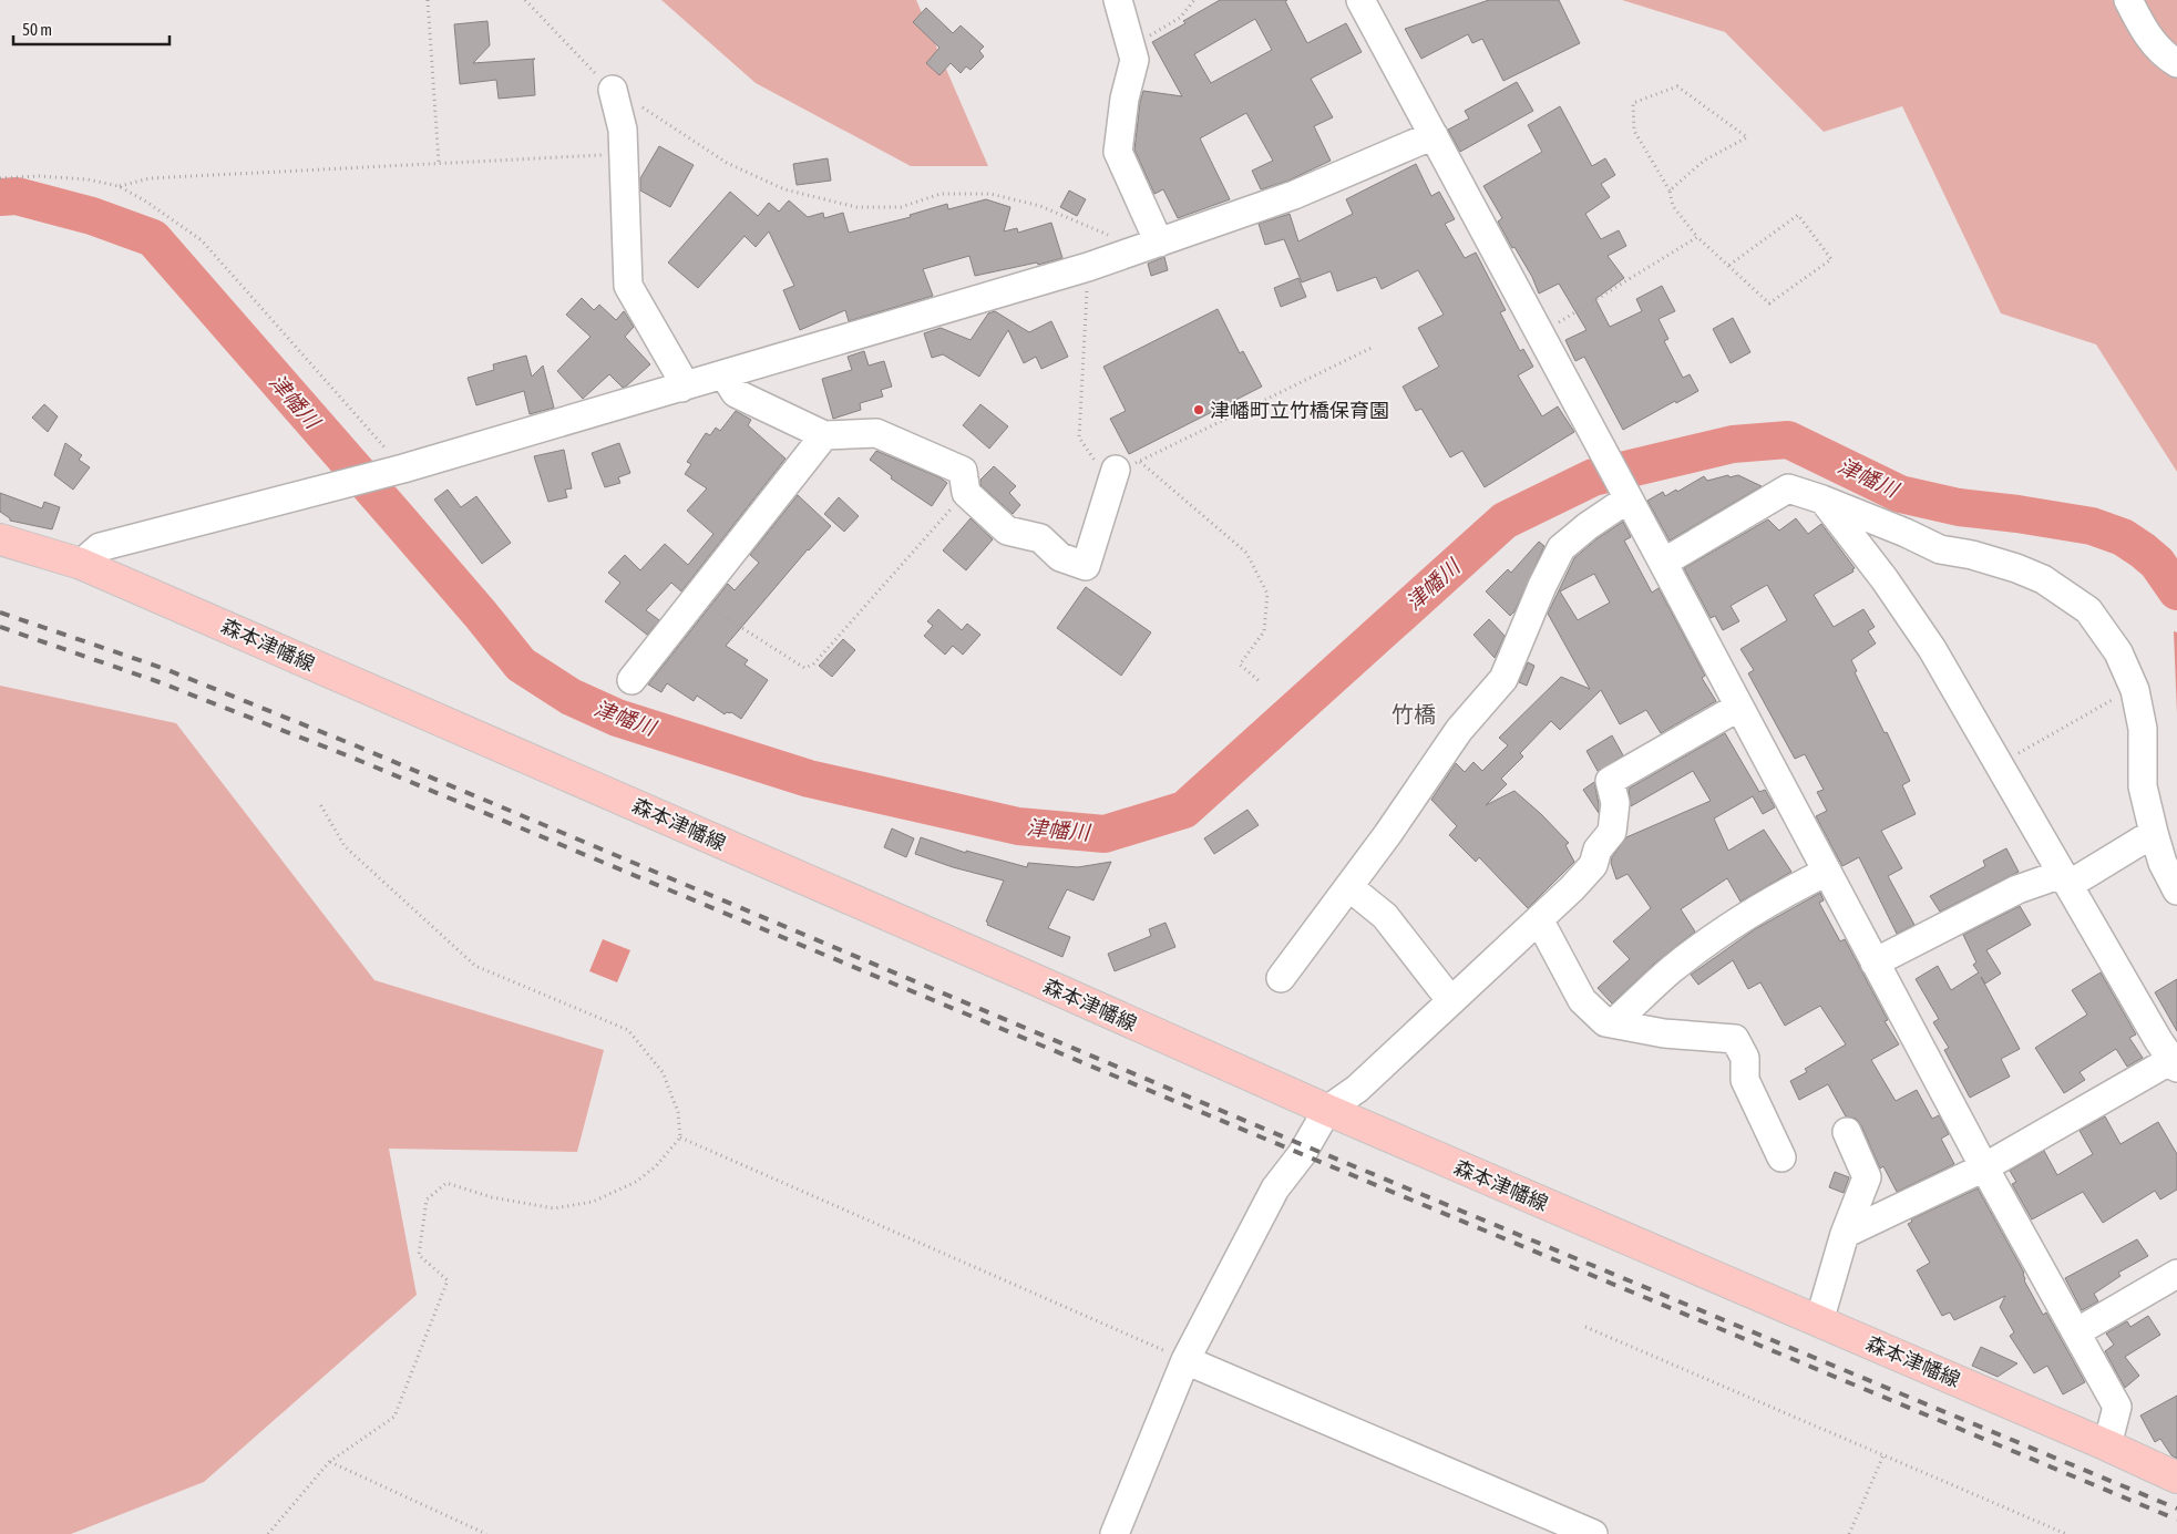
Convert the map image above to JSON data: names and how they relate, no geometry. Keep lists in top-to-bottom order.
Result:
{
  "streets": {
    "main road": ["森本津幡線"]
  },
  "districts": ["竹橋"],
  "water": ["津幡川"],
  "places": ["津幡町立竹橋保育園"],
  "scale_bar": "50 m"
}
